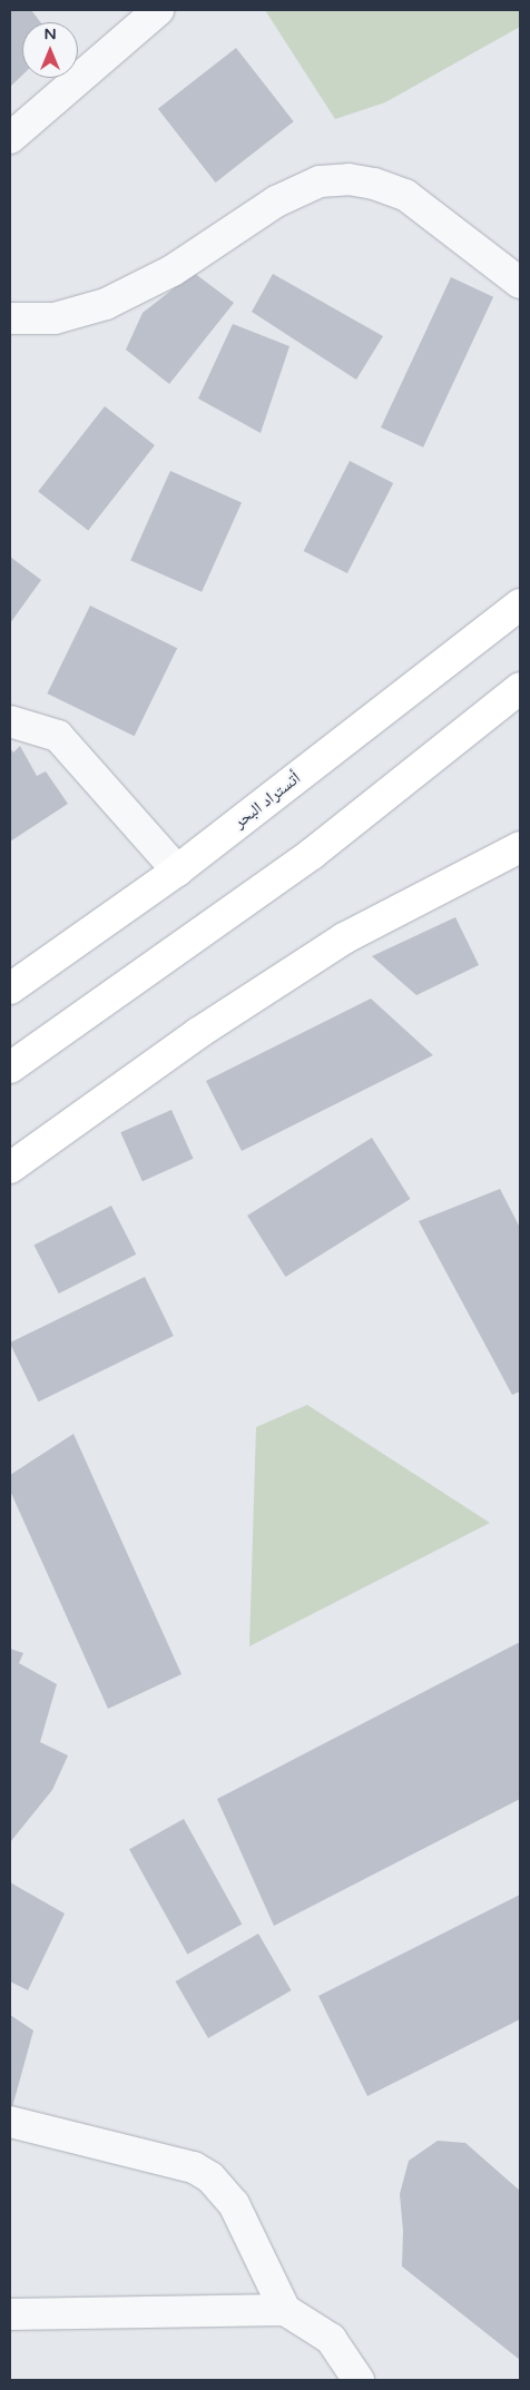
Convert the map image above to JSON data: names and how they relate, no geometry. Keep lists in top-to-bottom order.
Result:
{
  "streets": {
    "main road": ["أتستراد البحر"]
  },
  "north": "top"
}
